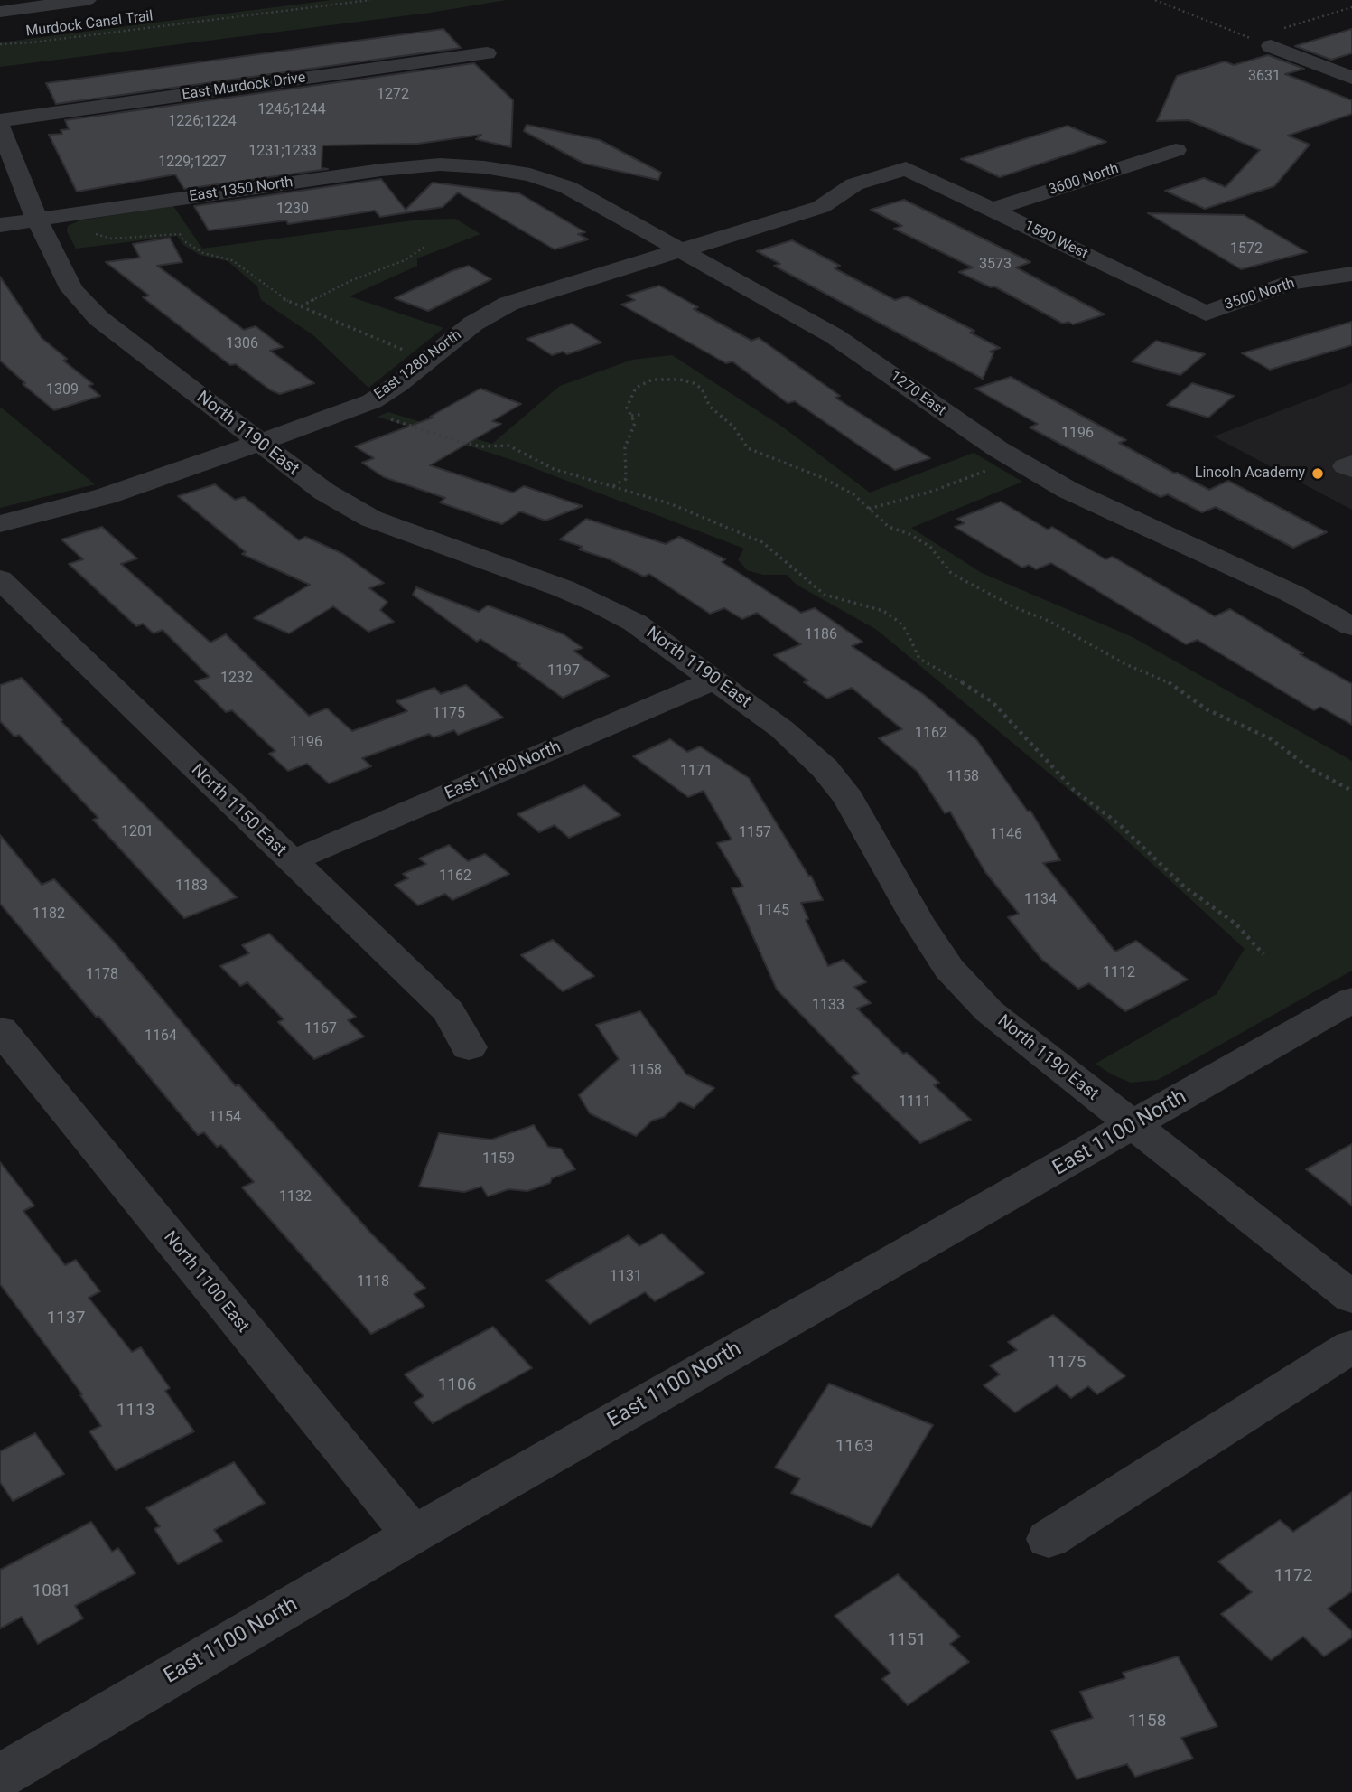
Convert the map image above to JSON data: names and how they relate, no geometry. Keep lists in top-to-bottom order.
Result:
{
  "streets": {
    "street": [
      "East Murdock Drive",
      "3600 North",
      "East 1350 North",
      "1590 West",
      "3500 North",
      "East 1280 North",
      "1270 East",
      "North 1190 East",
      "East 1180 North",
      "North 1150 East",
      "East 1100 North",
      "North 1100 East"
    ],
    "path": ["Murdock Canal Trail"]
  },
  "crossings": [
    ["3600 North", "1590 West"],
    ["East 1350 North", "1270 East"],
    ["East 1350 North", "North 1190 East"],
    ["1590 West", "3500 North"],
    ["1590 West", "East 1280 North"],
    ["East 1280 North", "1270 East"],
    ["East 1280 North", "North 1190 East"],
    ["North 1190 East", "East 1180 North"],
    ["North 1190 East", "East 1100 North"],
    ["East 1180 North", "North 1150 East"],
    ["East 1100 North", "North 1100 East"]
  ],
  "places": ["Lincoln Academy"],
  "house_numbers": [
    "3631",
    "1272",
    "1246;1244",
    "1226;1224",
    "1231;1233",
    "1229;1227",
    "1230",
    "1572",
    "3573",
    "1306",
    "1309",
    "1196",
    "1186",
    "1197",
    "1232",
    "1175",
    "1162",
    "1196",
    "1171",
    "1158",
    "1201",
    "1157",
    "1146",
    "1162",
    "1183",
    "1134",
    "1145",
    "1182",
    "1112",
    "1178",
    "1133",
    "1167",
    "1164",
    "1158",
    "1111",
    "1154",
    "1159",
    "1132",
    "1131",
    "1118",
    "1137",
    "1175",
    "1106",
    "1113",
    "1163",
    "1172",
    "1081",
    "1151",
    "1158"
  ]
}
